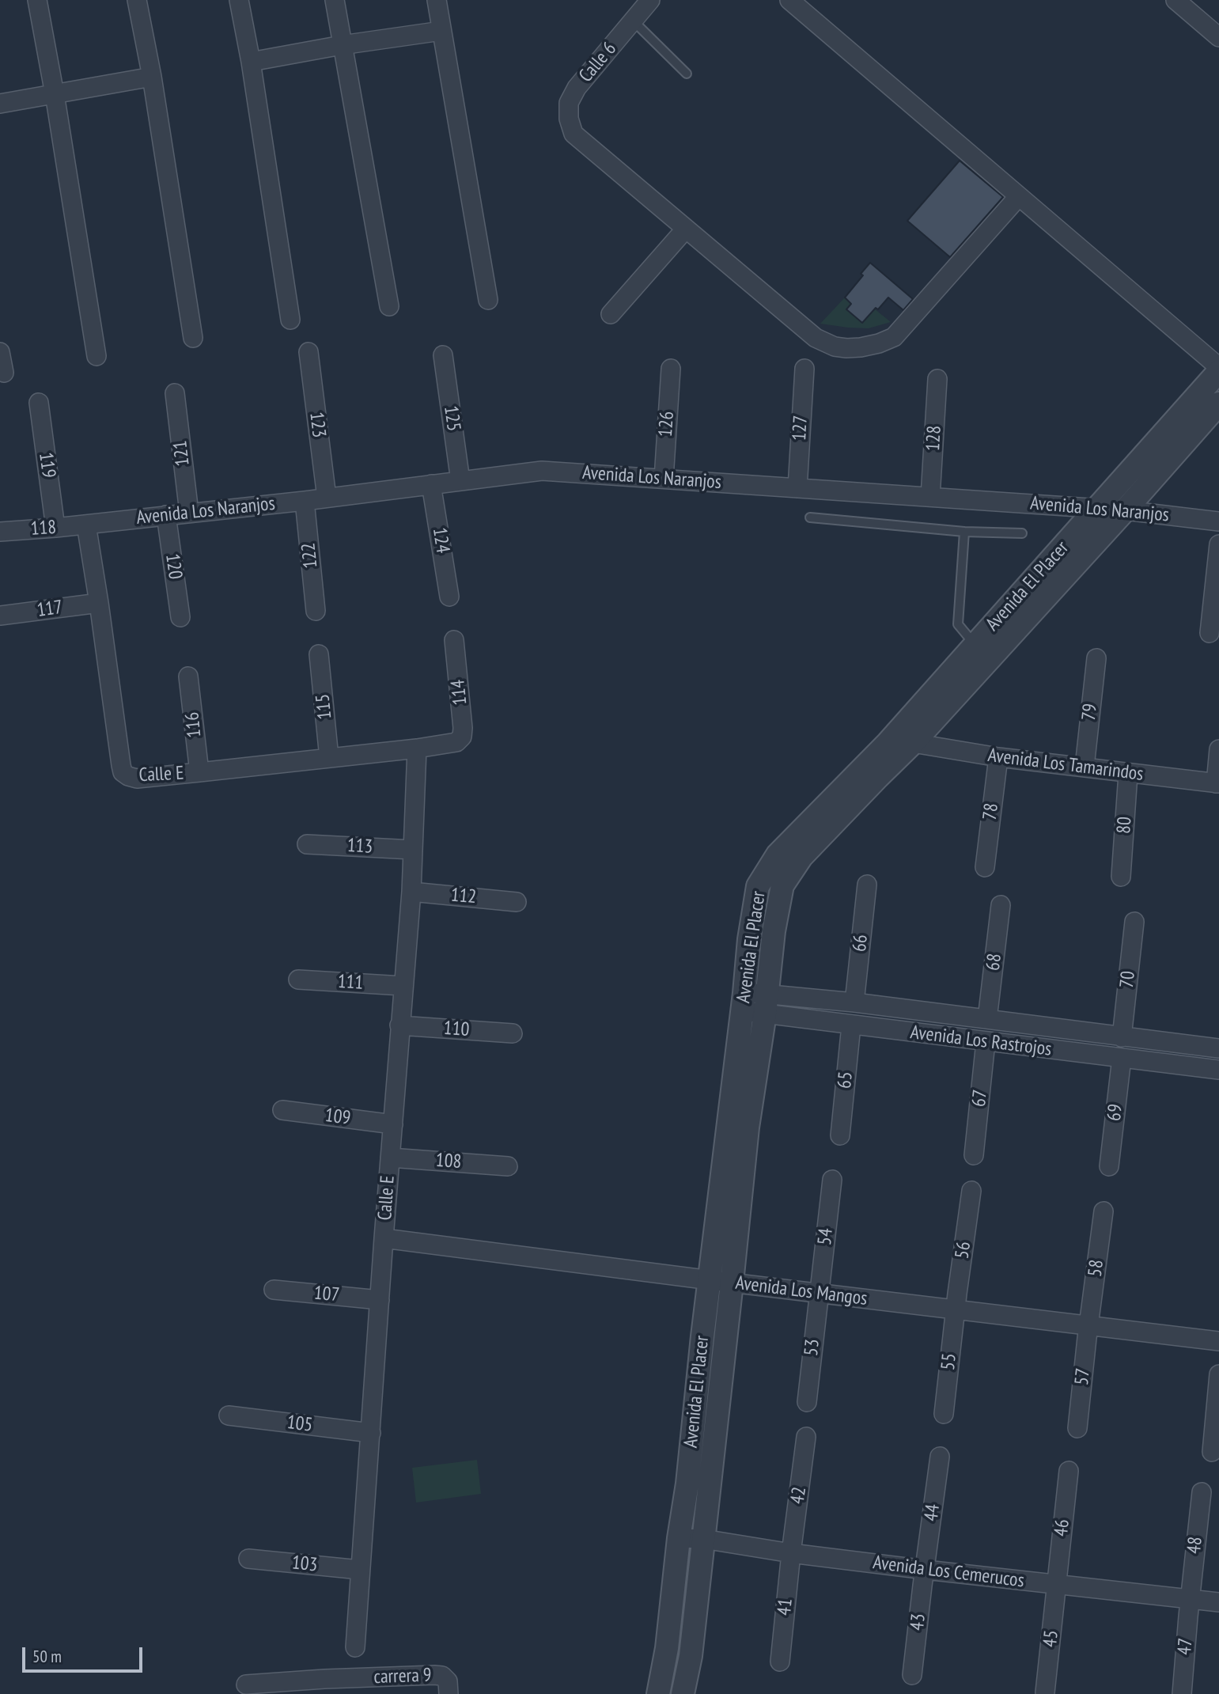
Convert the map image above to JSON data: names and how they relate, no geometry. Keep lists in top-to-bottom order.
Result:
{
  "streets": {
    "street": [
      "Calle 6",
      "125",
      "126",
      "123",
      "127",
      "128",
      "121",
      "119",
      "Avenida Los Naranjos",
      "118",
      "124",
      "122",
      "120",
      "Avenida El Placer",
      "117",
      "114",
      "115",
      "79",
      "116",
      "Avenida Los Tamarindos",
      "Calle E",
      "78",
      "80",
      "113",
      "112",
      "66",
      "68",
      "70",
      "111",
      "110",
      "Avenida Los Rastrojos",
      "65",
      "67",
      "69",
      "109",
      "108",
      "54",
      "56",
      "58",
      "Avenida Los Mangos",
      "107",
      "53",
      "55",
      "57",
      "105",
      "42",
      "44",
      "46",
      "48",
      "103",
      "Avenida Los Cemerucos",
      "41",
      "43",
      "45",
      "47",
      "carrera 9"
    ]
  },
  "crossings": [
    ["125", "Avenida Los Naranjos"],
    ["126", "Avenida Los Naranjos"],
    ["123", "Avenida Los Naranjos"],
    ["127", "Avenida Los Naranjos"],
    ["128", "Avenida Los Naranjos"],
    ["121", "Avenida Los Naranjos"],
    ["119", "118"],
    ["Avenida Los Naranjos", "118"],
    ["Avenida Los Naranjos", "124"],
    ["Avenida Los Naranjos", "122"],
    ["Avenida Los Naranjos", "120"],
    ["Avenida Los Naranjos", "Avenida El Placer"],
    ["Avenida Los Naranjos", "Calle E"],
    ["118", "Calle E"],
    ["Avenida El Placer", "Avenida Los Tamarindos"],
    ["Avenida El Placer", "Avenida Los Rastrojos"],
    ["Avenida El Placer", "Avenida Los Mangos"],
    ["Avenida El Placer", "Avenida Los Cemerucos"],
    ["117", "Calle E"],
    ["114", "Calle E"],
    ["115", "Calle E"],
    ["79", "Avenida Los Tamarindos"],
    ["116", "Calle E"],
    ["Avenida Los Tamarindos", "78"],
    ["Avenida Los Tamarindos", "80"],
    ["Calle E", "113"],
    ["Calle E", "112"],
    ["Calle E", "111"],
    ["Calle E", "110"],
    ["Calle E", "109"],
    ["Calle E", "108"],
    ["Calle E", "Avenida Los Mangos"],
    ["Calle E", "107"],
    ["Calle E", "105"],
    ["Calle E", "103"],
    ["66", "Avenida Los Rastrojos"],
    ["68", "Avenida Los Rastrojos"],
    ["70", "Avenida Los Rastrojos"],
    ["Avenida Los Rastrojos", "65"],
    ["Avenida Los Rastrojos", "67"],
    ["Avenida Los Rastrojos", "69"],
    ["54", "Avenida Los Mangos"],
    ["54", "53"],
    ["56", "Avenida Los Mangos"],
    ["56", "55"],
    ["58", "Avenida Los Mangos"],
    ["58", "57"],
    ["Avenida Los Mangos", "53"],
    ["Avenida Los Mangos", "55"],
    ["Avenida Los Mangos", "57"],
    ["42", "Avenida Los Cemerucos"],
    ["42", "41"],
    ["44", "Avenida Los Cemerucos"],
    ["44", "43"],
    ["46", "Avenida Los Cemerucos"],
    ["46", "45"],
    ["48", "Avenida Los Cemerucos"],
    ["48", "47"],
    ["Avenida Los Cemerucos", "41"],
    ["Avenida Los Cemerucos", "43"],
    ["Avenida Los Cemerucos", "45"],
    ["Avenida Los Cemerucos", "47"]
  ],
  "scale_bar": "50 m"
}
